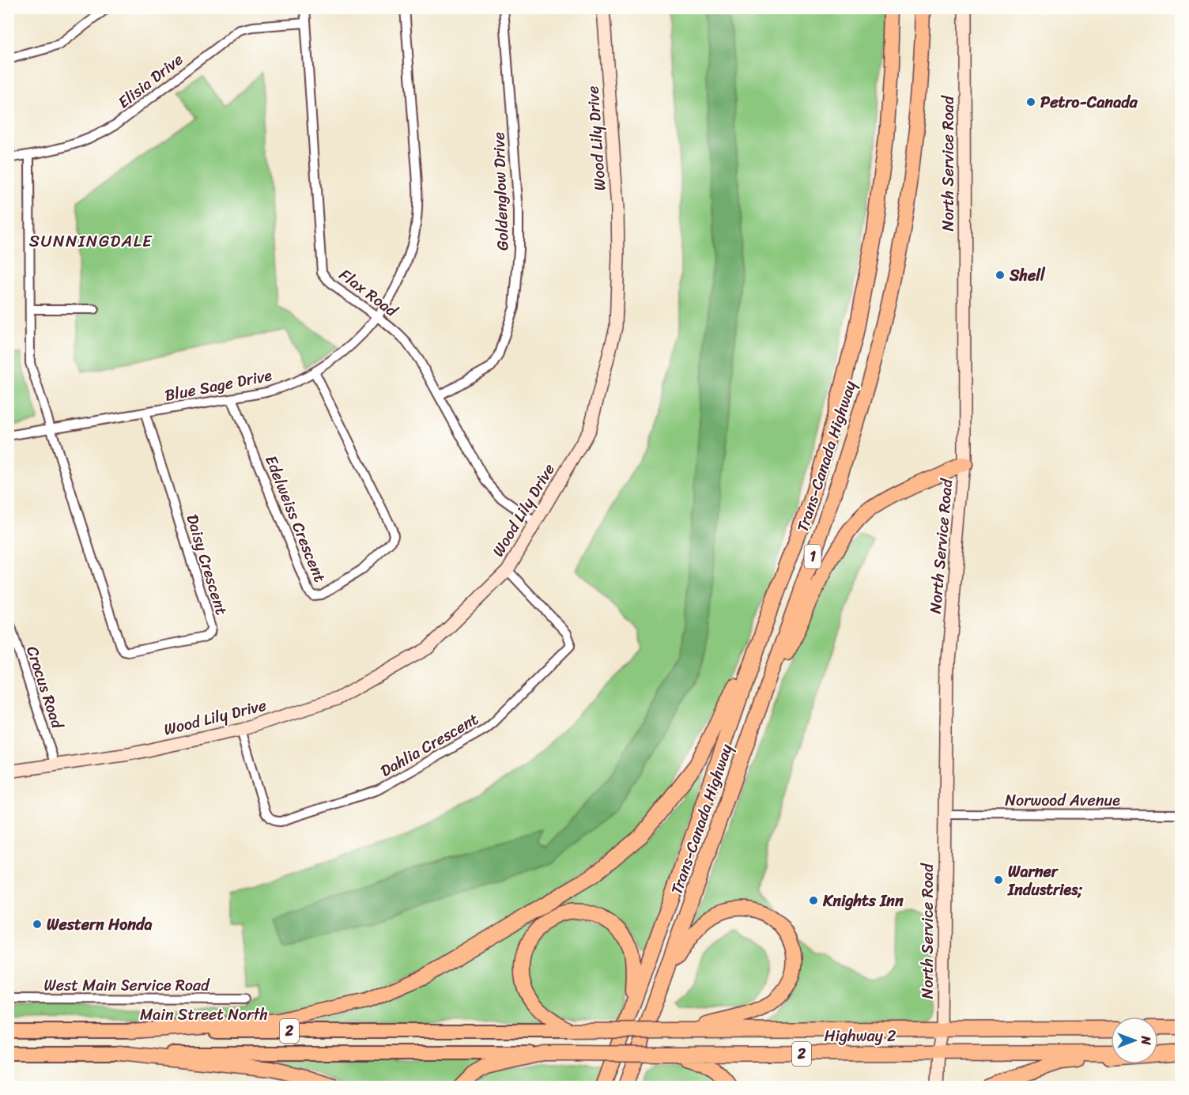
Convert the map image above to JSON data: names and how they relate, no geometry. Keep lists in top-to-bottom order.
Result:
{
  "streets": {
    "highway": [
      "Trans-Canada Highway",
      "1",
      "2",
      "Highway 2"
    ],
    "main road": ["Main Street North"],
    "street": [
      "Elisia Drive",
      "Wood Lily Drive",
      "North Service Road",
      "Goldenglow Drive",
      "Flax Road",
      "Blue Sage Drive",
      "Edelweiss Crescent",
      "Daisy Crescent",
      "Crocus Road",
      "Dahlia Crescent",
      "Norwood Avenue",
      "West Main Service Road"
    ]
  },
  "crossings": [
    ["Elisia Drive", "Flax Road"],
    ["Wood Lily Drive", "Flax Road"],
    ["Wood Lily Drive", "Crocus Road"],
    ["Wood Lily Drive", "Dahlia Crescent"],
    ["North Service Road", "Norwood Avenue"],
    ["North Service Road", "Highway 2"],
    ["Goldenglow Drive", "Flax Road"],
    ["Flax Road", "Blue Sage Drive"],
    ["Blue Sage Drive", "Edelweiss Crescent"],
    ["Blue Sage Drive", "Daisy Crescent"],
    ["Main Street North", "Highway 2"],
    ["2", "Highway 2"]
  ],
  "districts": ["SUNNINGDALE"],
  "places": [
    "Petro-Canada",
    "Shell",
    "Warner Industries;",
    "Knights Inn",
    "Western Honda"
  ],
  "north": "right"
}
